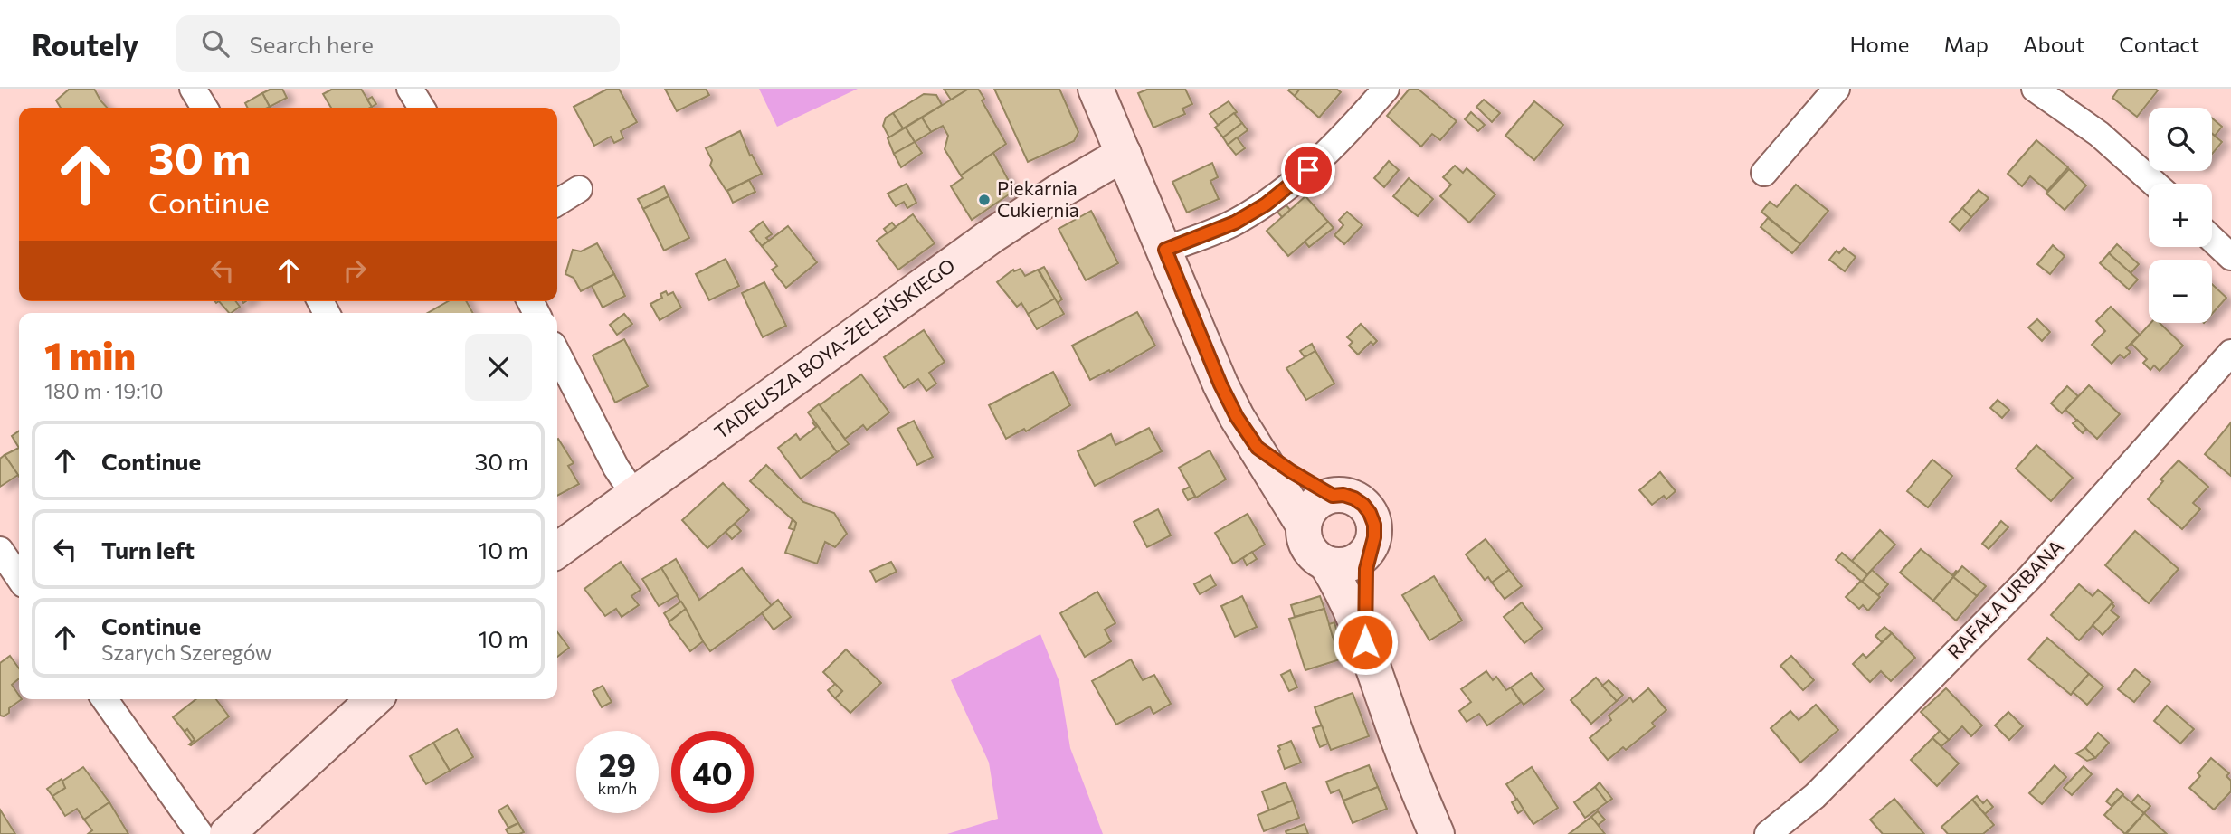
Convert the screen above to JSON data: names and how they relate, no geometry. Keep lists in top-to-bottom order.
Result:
{
  "streets": {
    "street": ["TADEUSZA BOYA-ŻELEŃSKIEGO", "RAFAŁA URBANA"]
  },
  "places": ["Piekarnia Cukiernia"],
  "page": {
    "header": "Routely",
    "search": "Search here",
    "nav": [
      "Home",
      "Map",
      "About",
      "Contact"
    ],
    "map_buttons": ["+", "−"],
    "turn": ["30 m", "Continue"],
    "heading": ["1 min", "180 m · 19:10"],
    "list": [
      {
        "name": "Continue",
        "value": "30 m"
      },
      {
        "name": "Turn left",
        "value": "10 m"
      },
      {
        "name": "Continue",
        "note": "Szarych Szeregów",
        "value": "10 m"
      }
    ],
    "speed": "29 km/h",
    "limit": "40"
  }
}
